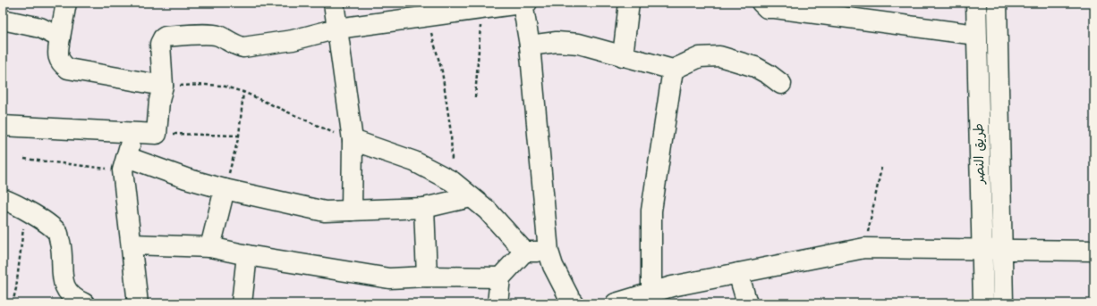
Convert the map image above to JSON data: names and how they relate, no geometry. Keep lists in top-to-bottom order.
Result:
{
  "streets": {
    "street": ["طريق النصر"]
  }
}
